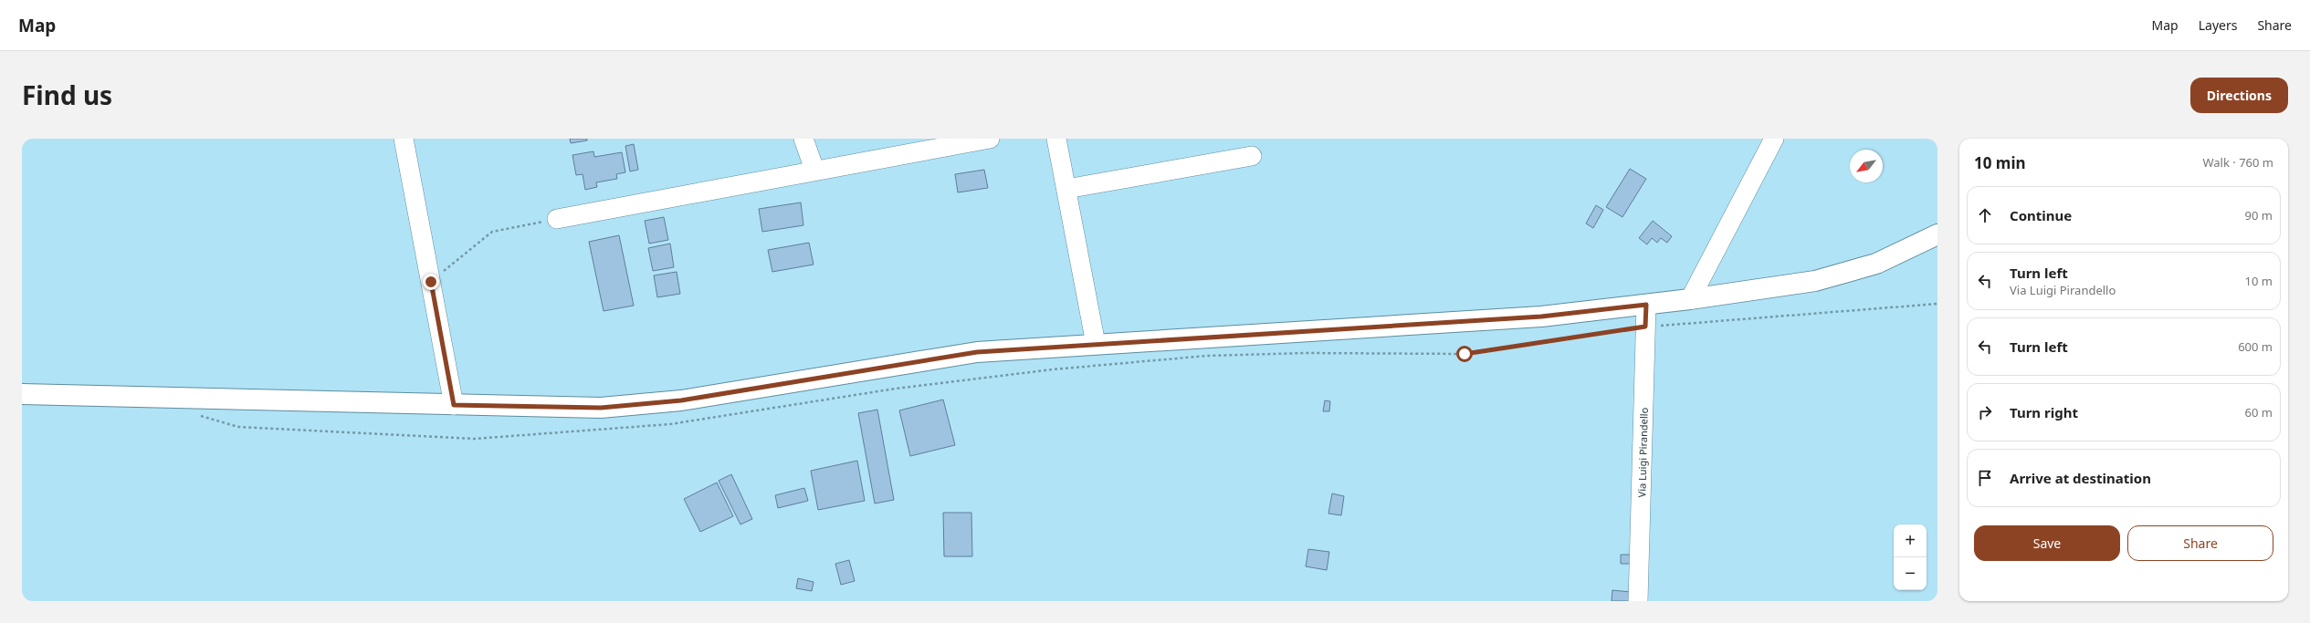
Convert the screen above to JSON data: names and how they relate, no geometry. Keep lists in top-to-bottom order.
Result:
{
  "streets": {
    "street": ["Via Luigi Pirandello"]
  },
  "north": "bottom left",
  "page": {
    "header": "Map",
    "nav": ["Map", "Layers", "Share"],
    "title": "Find us",
    "buttons": [
      "Directions",
      ["Save", "Share"]
    ],
    "heading": ["10 min", "Walk · 760 m"],
    "list": [
      ["Continue", "90 m"],
      ["Turn left", "Via Luigi Pirandello", "10 m"],
      ["Turn left", "600 m"],
      ["Turn right", "60 m"],
      "Arrive at destination"
    ],
    "map_buttons": ["+", "−"]
  }
}
